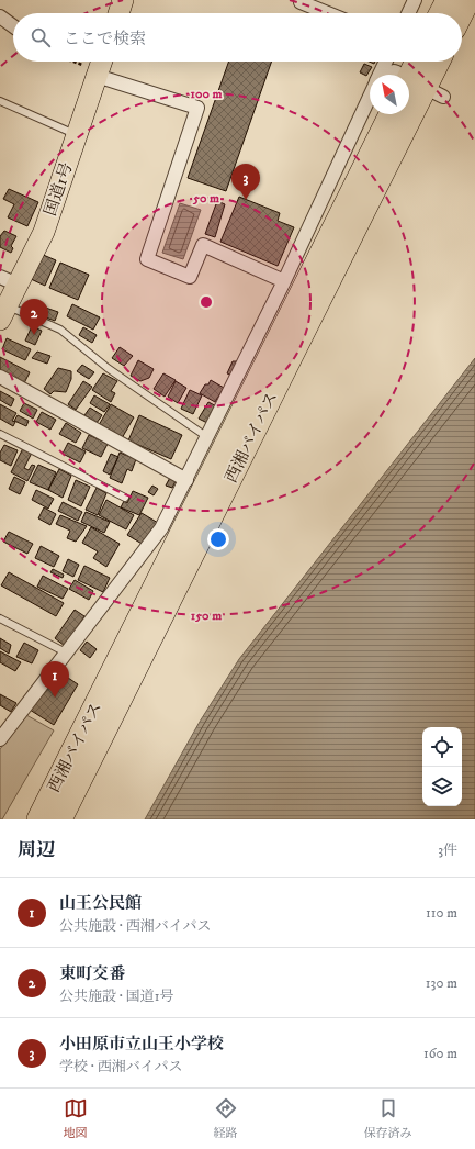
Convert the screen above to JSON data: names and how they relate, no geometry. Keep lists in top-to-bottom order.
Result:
{
  "streets": {
    "highway": ["国道1号", "西湘バイパス"]
  },
  "north": "top left",
  "page": {
    "search": "ここで検索",
    "pins": ["3", "2", "1"],
    "heading": ["周辺", "3件"],
    "list": [
      {
        "mark": "1",
        "name": "山王公民館",
        "note": "公共施設 · 西湘バイパス",
        "value": "110 m"
      },
      {
        "mark": "2",
        "name": "東町交番",
        "note": "公共施設 · 国道1号",
        "value": "130 m"
      },
      {
        "mark": "3",
        "name": "小田原市立山王小学校",
        "note": "学校 · 西湘バイパス",
        "value": "160 m"
      }
    ],
    "nav": ["地図", "経路", "保存済み"]
  },
  "rings": ["100 m", "50 m", "150 m"]
}
